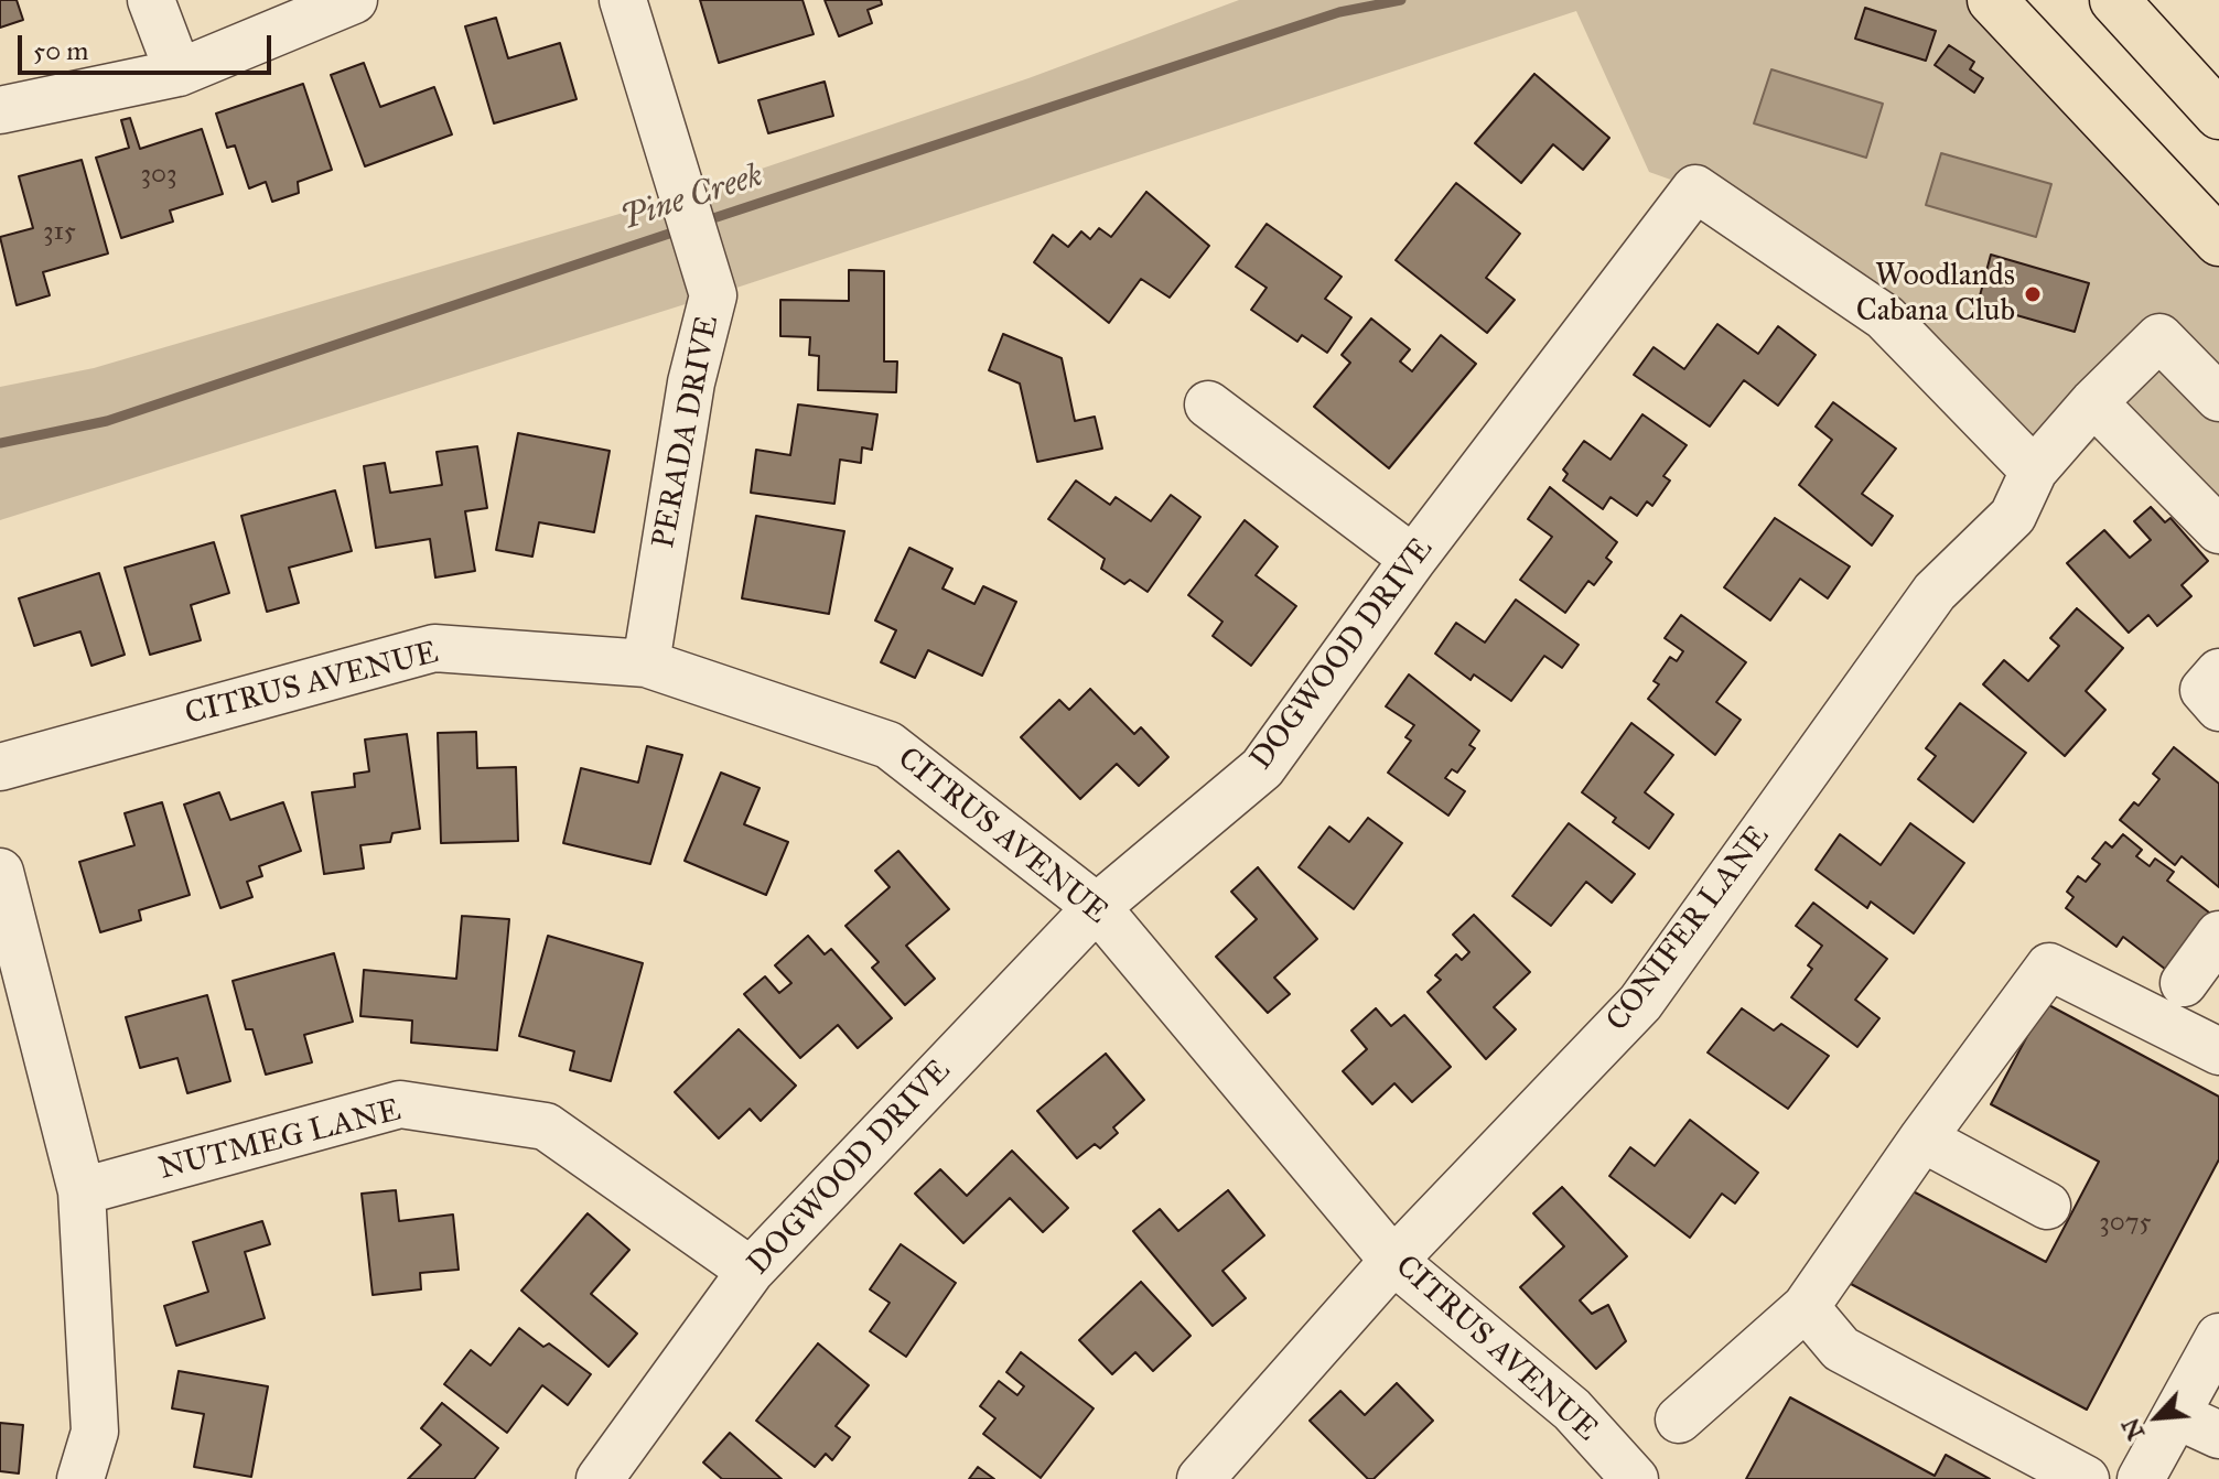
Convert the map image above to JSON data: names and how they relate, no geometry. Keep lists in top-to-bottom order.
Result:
{
  "streets": {
    "street": [
      "PERADA DRIVE",
      "DOGWOOD DRIVE",
      "CITRUS AVENUE",
      "CONIFER LANE",
      "NUTMEG LANE"
    ]
  },
  "crossings": [
    ["PERADA DRIVE", "CITRUS AVENUE"],
    ["DOGWOOD DRIVE", "CITRUS AVENUE"],
    ["DOGWOOD DRIVE", "CONIFER LANE"],
    ["DOGWOOD DRIVE", "NUTMEG LANE"],
    ["CITRUS AVENUE", "CONIFER LANE"]
  ],
  "water": ["Pine Creek"],
  "places": ["Woodlands Cabana Club"],
  "house_numbers": ["303", "315", "3075"],
  "scale_bar": "50 m",
  "north": "bottom left"
}
